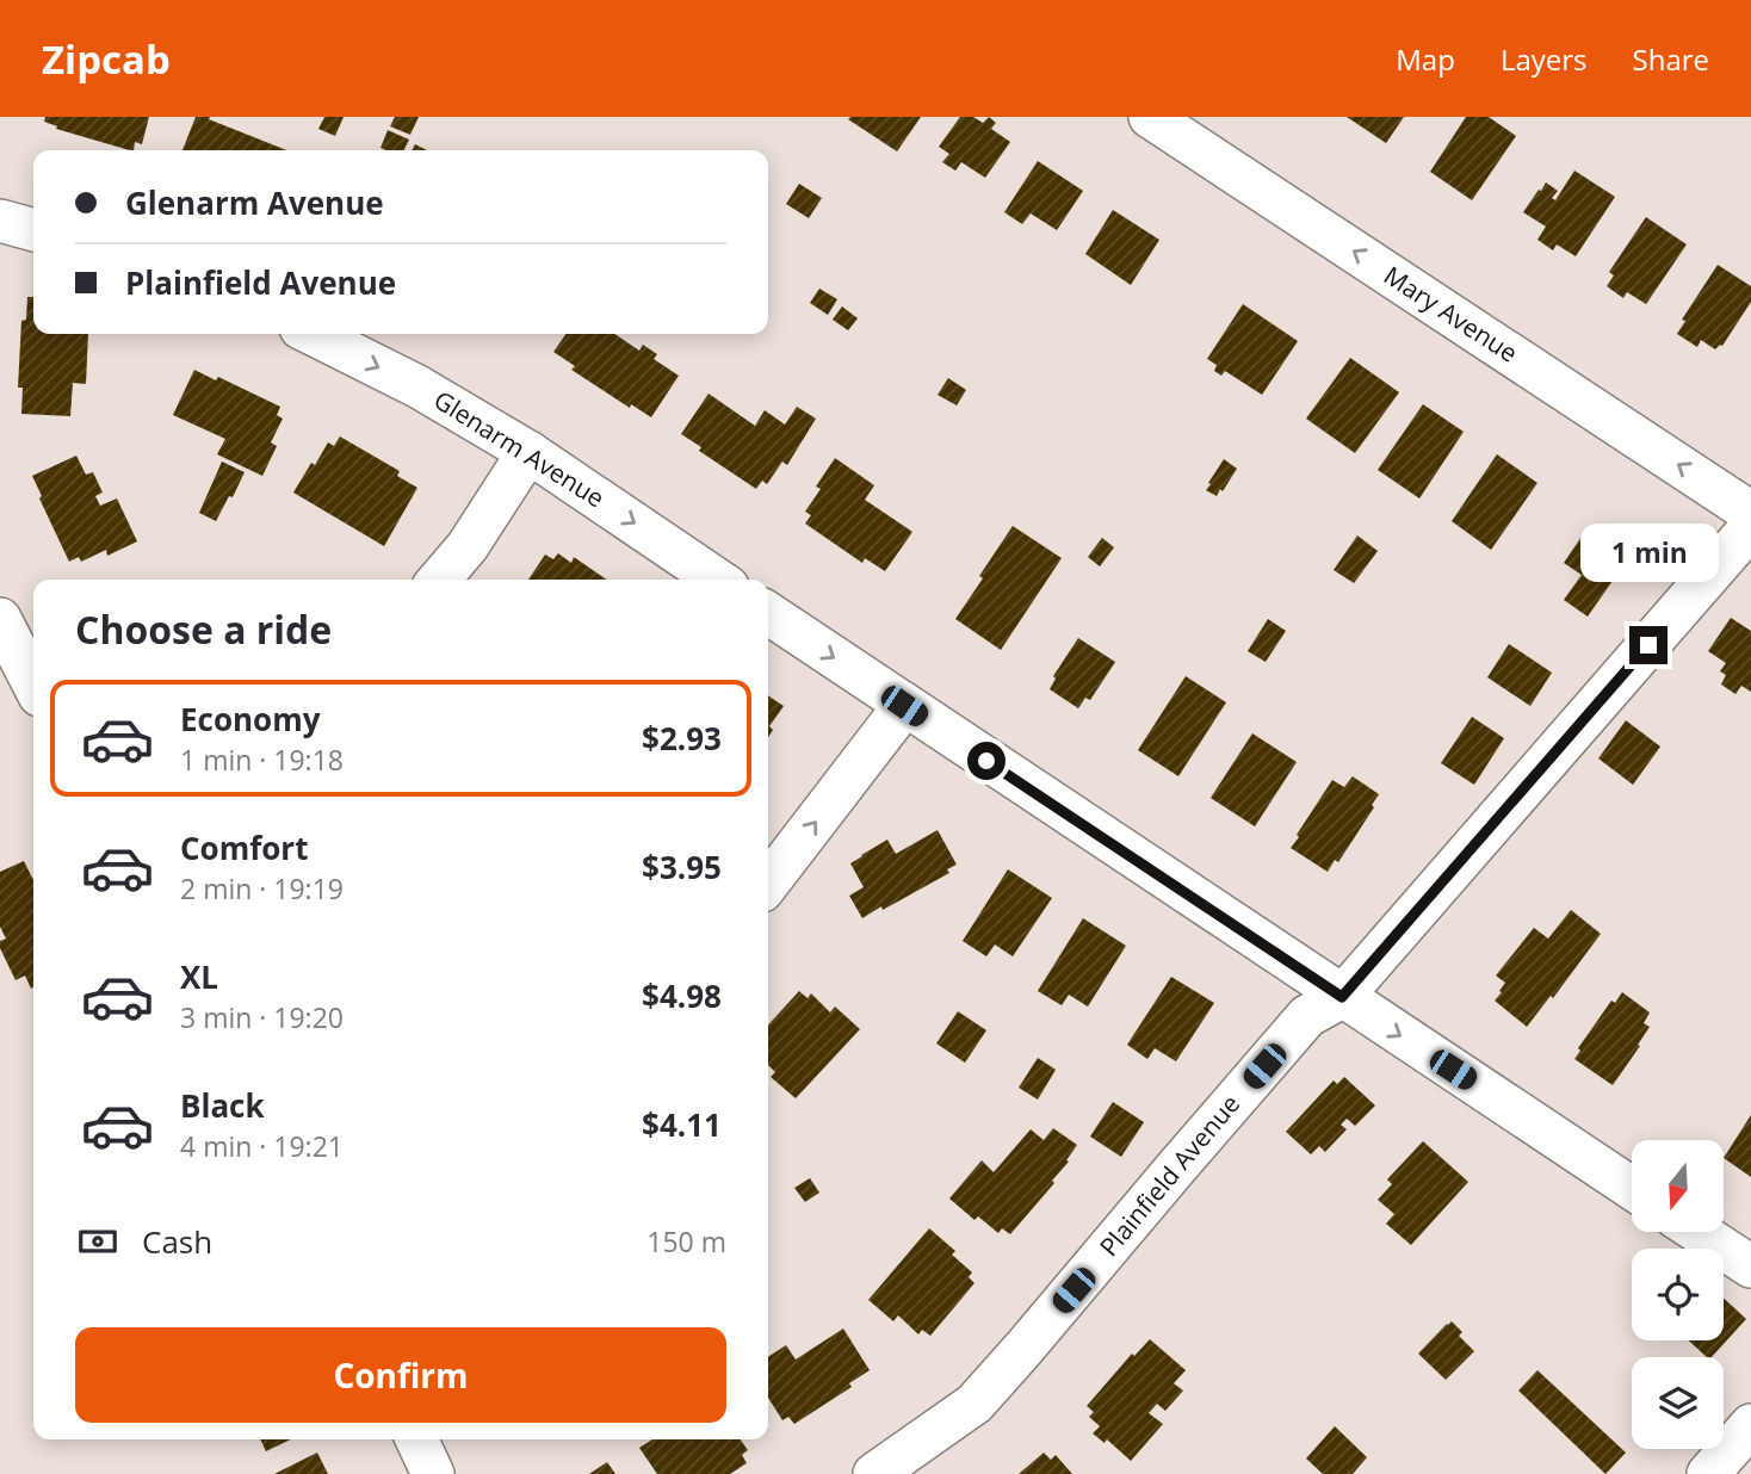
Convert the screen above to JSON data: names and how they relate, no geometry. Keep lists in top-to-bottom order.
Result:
{
  "streets": {
    "street": ["Mary Avenue", "Glenarm Avenue", "Plainfield Avenue"]
  },
  "one_way": ["Mary Avenue", "Glenarm Avenue"],
  "north": "bottom",
  "page": {
    "header": "Zipcab",
    "nav": ["Map", "Layers", "Share"],
    "banner": ["Glenarm Avenue", "Plainfield Avenue"],
    "bubble": "1 min",
    "heading": "Choose a ride",
    "list": [
      {
        "name": "Economy",
        "note": "1 min · 19:18",
        "value": "$2.93"
      },
      {
        "name": "Comfort",
        "note": "2 min · 19:19",
        "value": "$3.95"
      },
      {
        "name": "XL",
        "note": "3 min · 19:20",
        "value": "$4.98"
      },
      {
        "name": "Black",
        "note": "4 min · 19:21",
        "value": "$4.11"
      }
    ],
    "pay": ["Cash", "150 m"],
    "buttons": "Confirm"
  }
}
